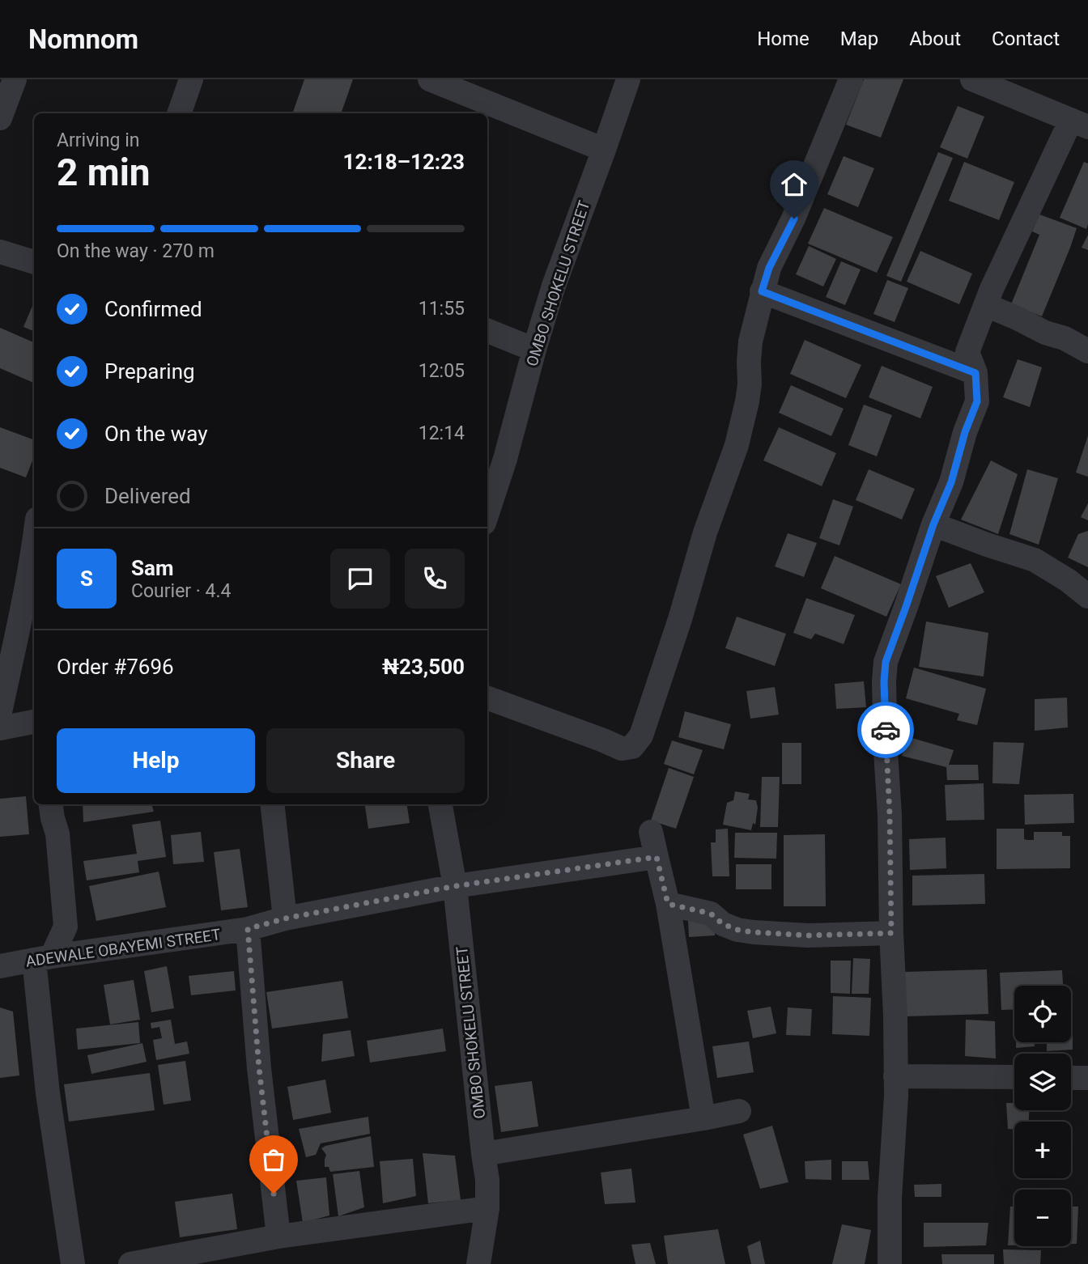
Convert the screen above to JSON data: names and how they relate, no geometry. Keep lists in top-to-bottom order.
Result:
{
  "streets": {
    "street": ["OMBO SHOKELU STREET", "ADEWALE OBAYEMI STREET"]
  },
  "crossings": [
    ["OMBO SHOKELU STREET", "ADEWALE OBAYEMI STREET"]
  ],
  "page": {
    "header": "Nomnom",
    "nav": [
      "Home",
      "Map",
      "About",
      "Contact"
    ],
    "heading": ["2 min", "Arriving in", "12:18–12:23"],
    "panel": [
      "Sam",
      "Courier · 4.4",
      "Order #7696",
      "₦23,500"
    ],
    "bar": "On the way · 270 m",
    "list": [
      ["Confirmed", "11:55"],
      ["Preparing", "12:05"],
      ["On the way", "12:14"],
      "Delivered"
    ],
    "round": "S",
    "buttons": ["Help", "Share"],
    "map_buttons": ["+", "−"]
  }
}
